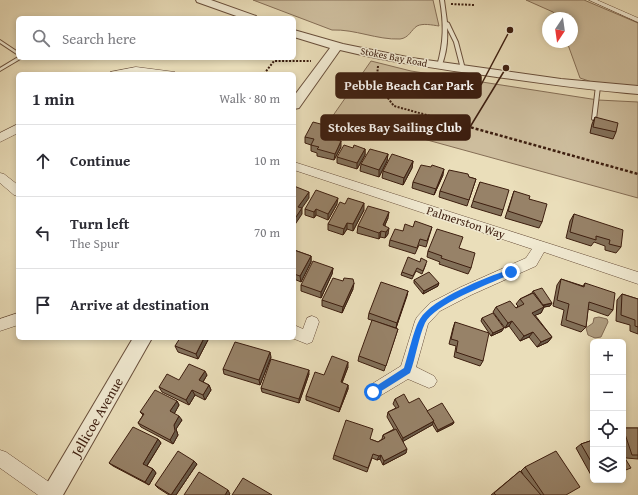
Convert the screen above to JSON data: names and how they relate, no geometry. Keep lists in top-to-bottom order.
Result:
{
  "streets": {
    "street": ["Stokes Bay Road", "Palmerston Way", "Jellicoe Avenue"]
  },
  "places": ["Pebble Beach Car Park", "Stokes Bay Sailing Club"],
  "north": "bottom",
  "page": {
    "search": "Search here",
    "heading": ["1 min", "Walk · 80 m"],
    "list": [
      ["Continue", "10 m"],
      ["Turn left", "The Spur", "70 m"],
      "Arrive at destination"
    ],
    "map_buttons": ["+", "−"]
  }
}
